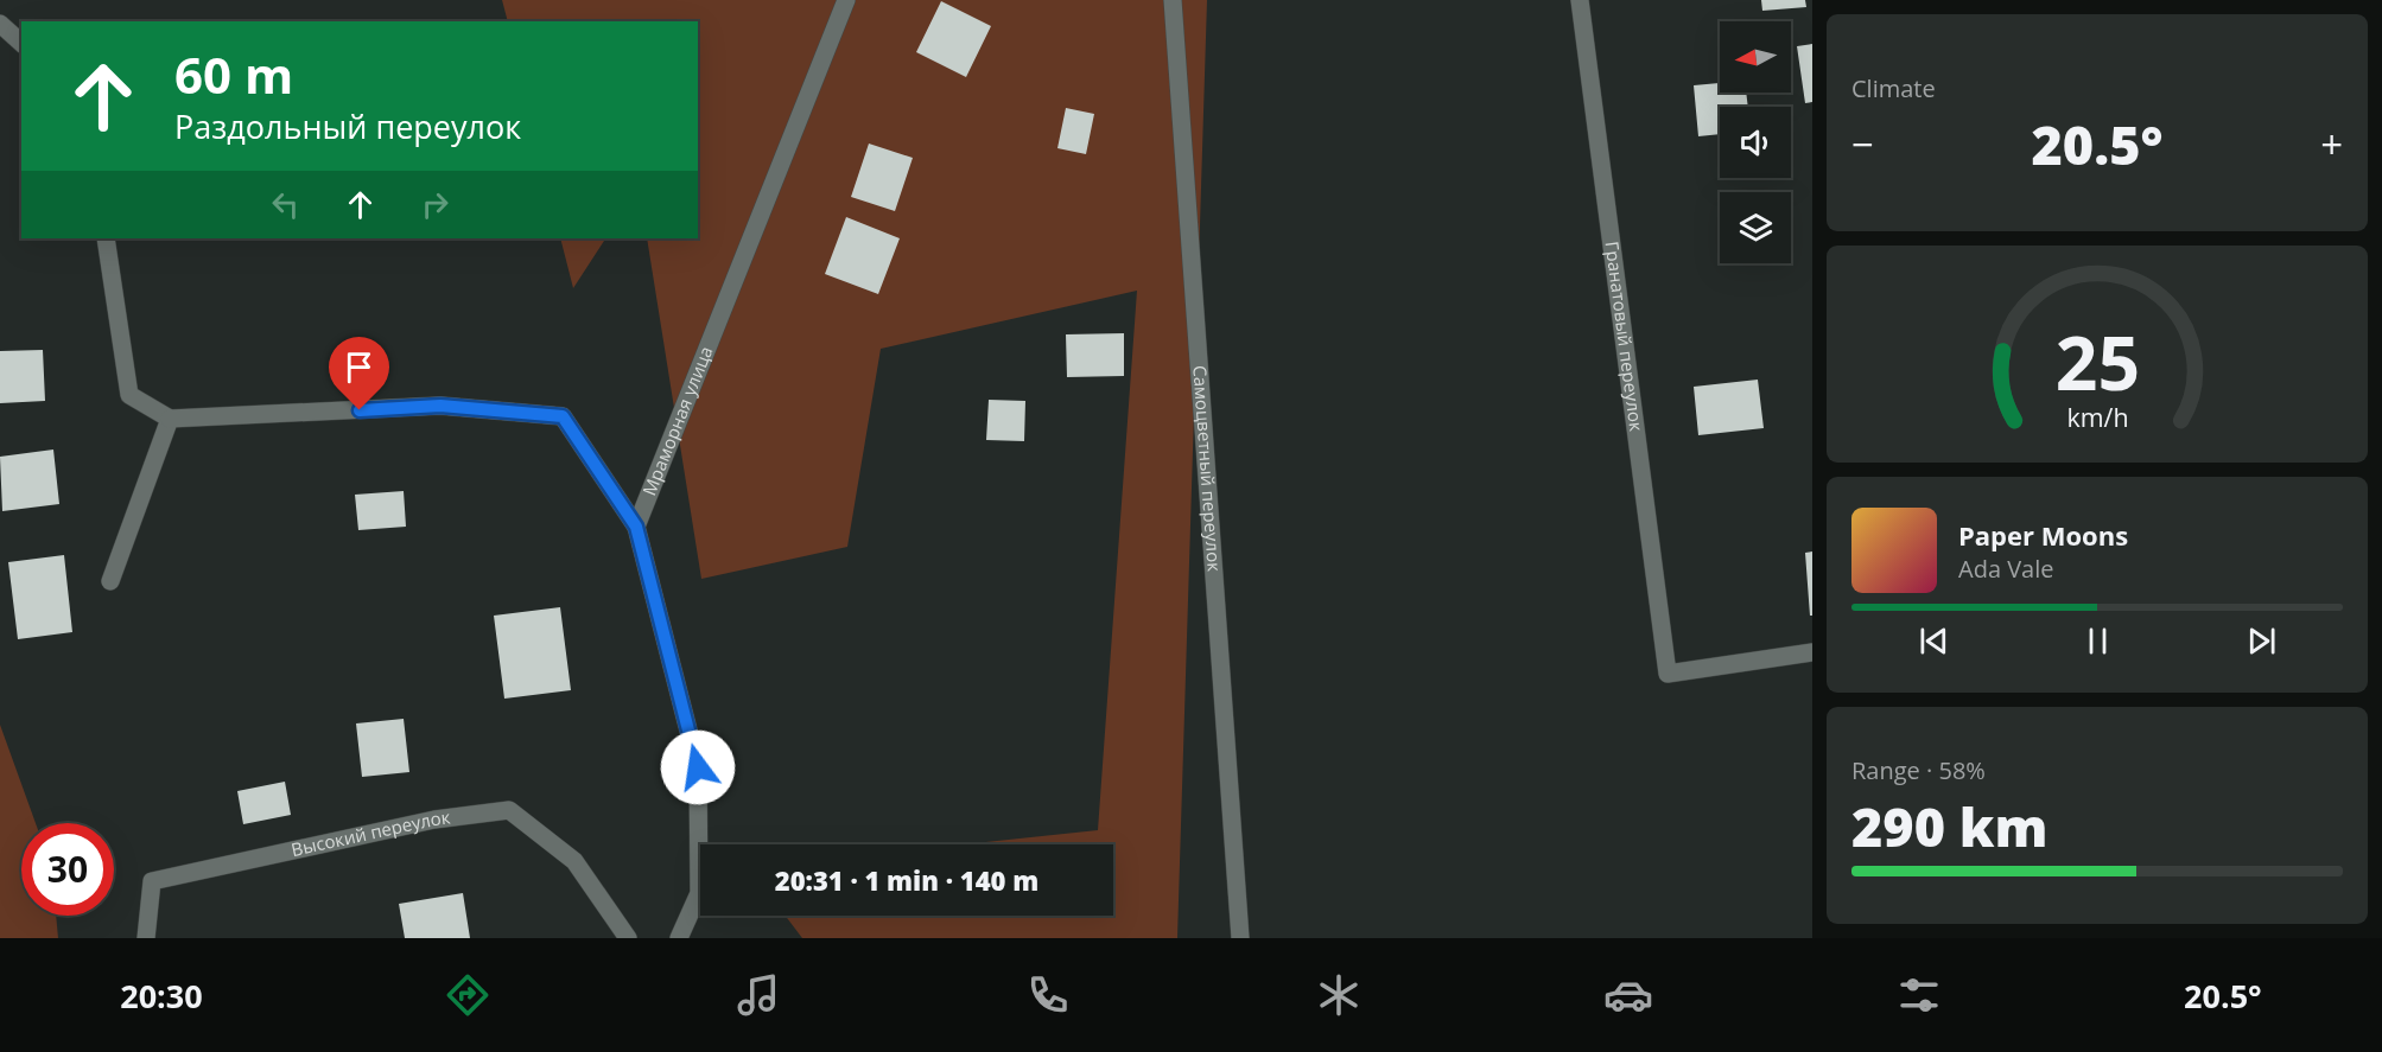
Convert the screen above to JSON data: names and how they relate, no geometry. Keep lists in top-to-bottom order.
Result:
{
  "streets": {
    "street": [
      "Гранатовый переулок",
      "Мраморная улица",
      "Самоцветный переулок",
      "Высокий переулок"
    ]
  },
  "north": "left",
  "page": {
    "tile": [
      "Climate",
      ["Range · 58%", "290 km"]
    ],
    "turn": ["60 m", "Раздольный переулок"],
    "heat": ["−", "20.5°", "+"],
    "song": ["Paper Moons", "Ada Vale"],
    "limit": "30",
    "trip": "20:31 · 1 min · 140 m",
    "tabs": ["20:30", "20.5°"],
    "gauge": ["25", "km/h"]
  }
}
